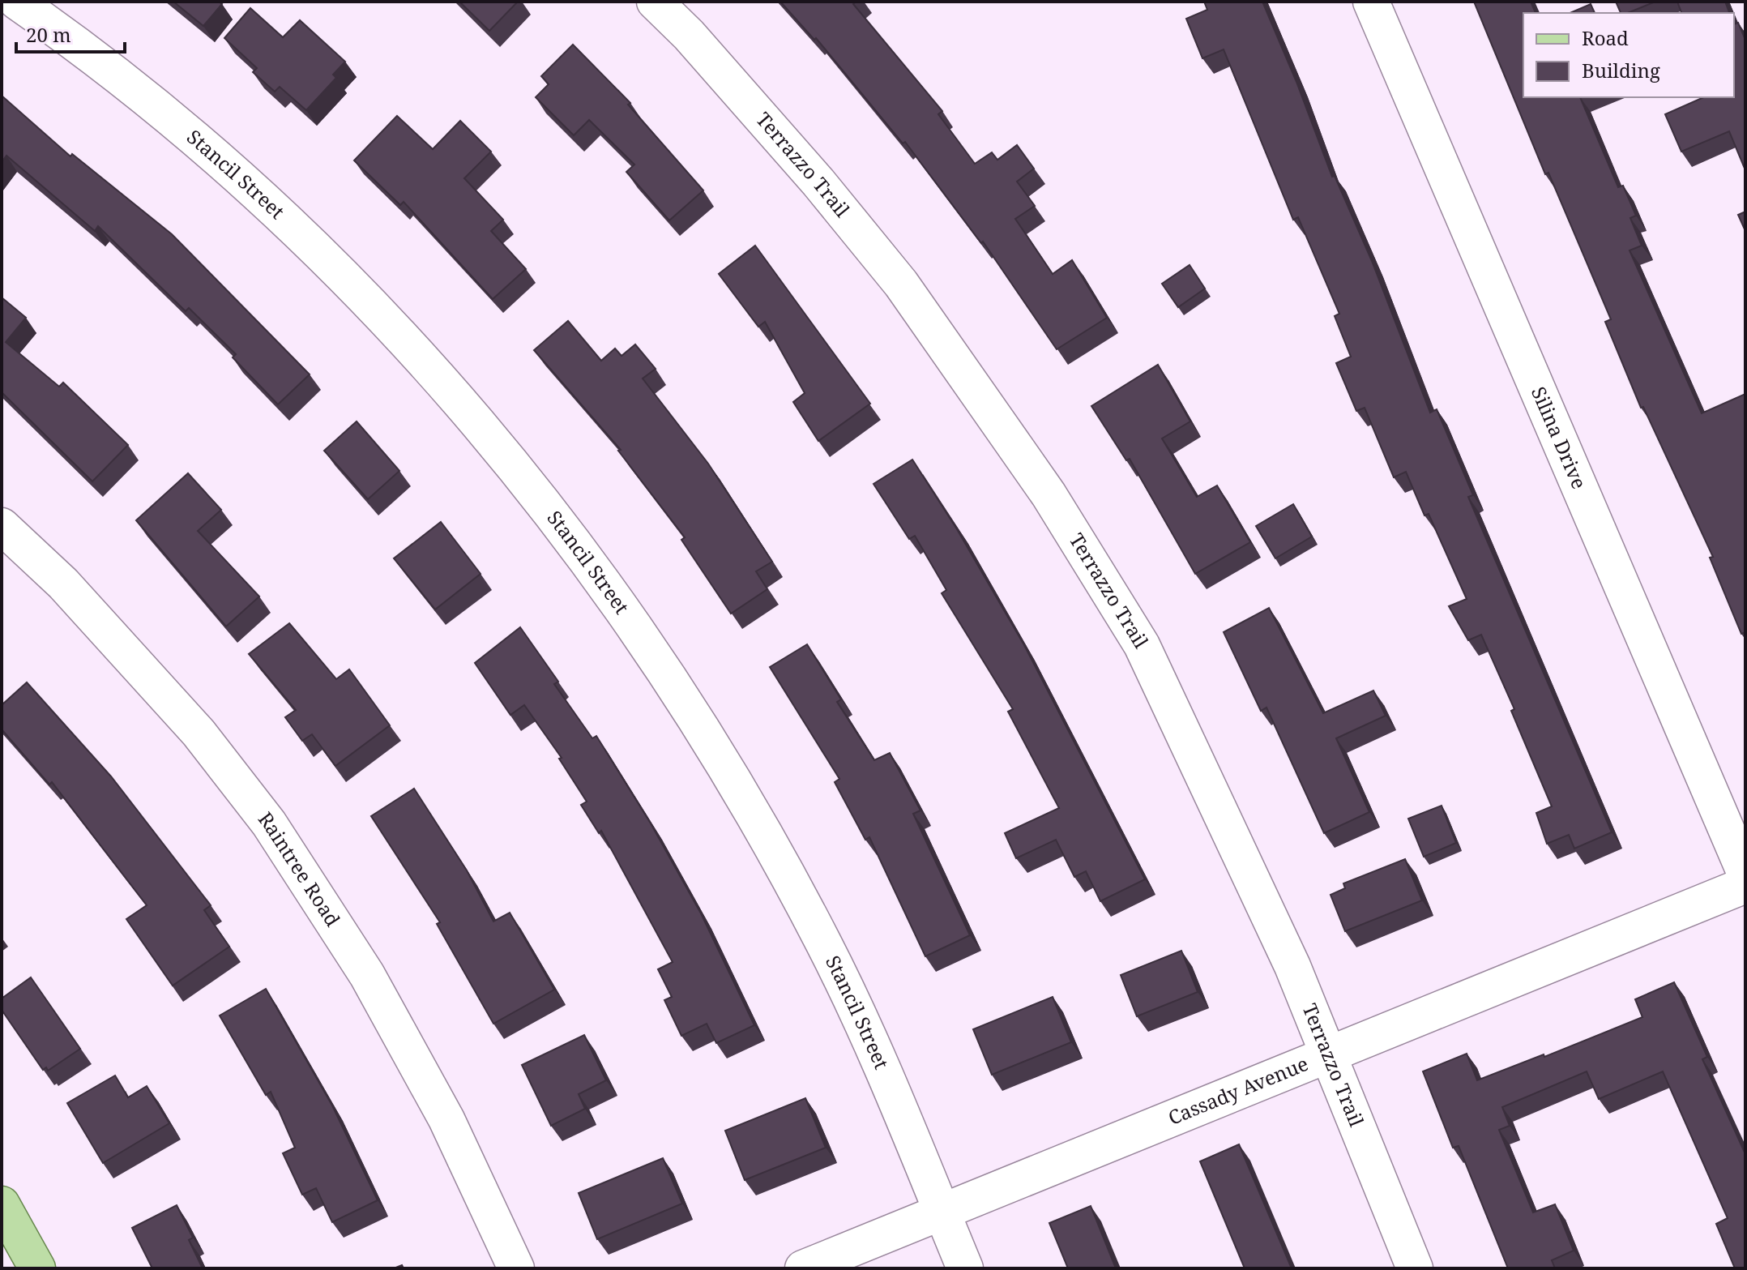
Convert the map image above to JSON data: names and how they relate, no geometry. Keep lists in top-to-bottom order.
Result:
{
  "streets": {
    "street": [
      "Terrazzo Trail",
      "Stancil Street",
      "Silina Drive",
      "Raintree Road",
      "Cassady Avenue"
    ]
  },
  "crossings": [
    ["Terrazzo Trail", "Cassady Avenue"],
    ["Stancil Street", "Cassady Avenue"]
  ],
  "legend": ["Road", "Building"],
  "scale_bar": "20 m"
}
